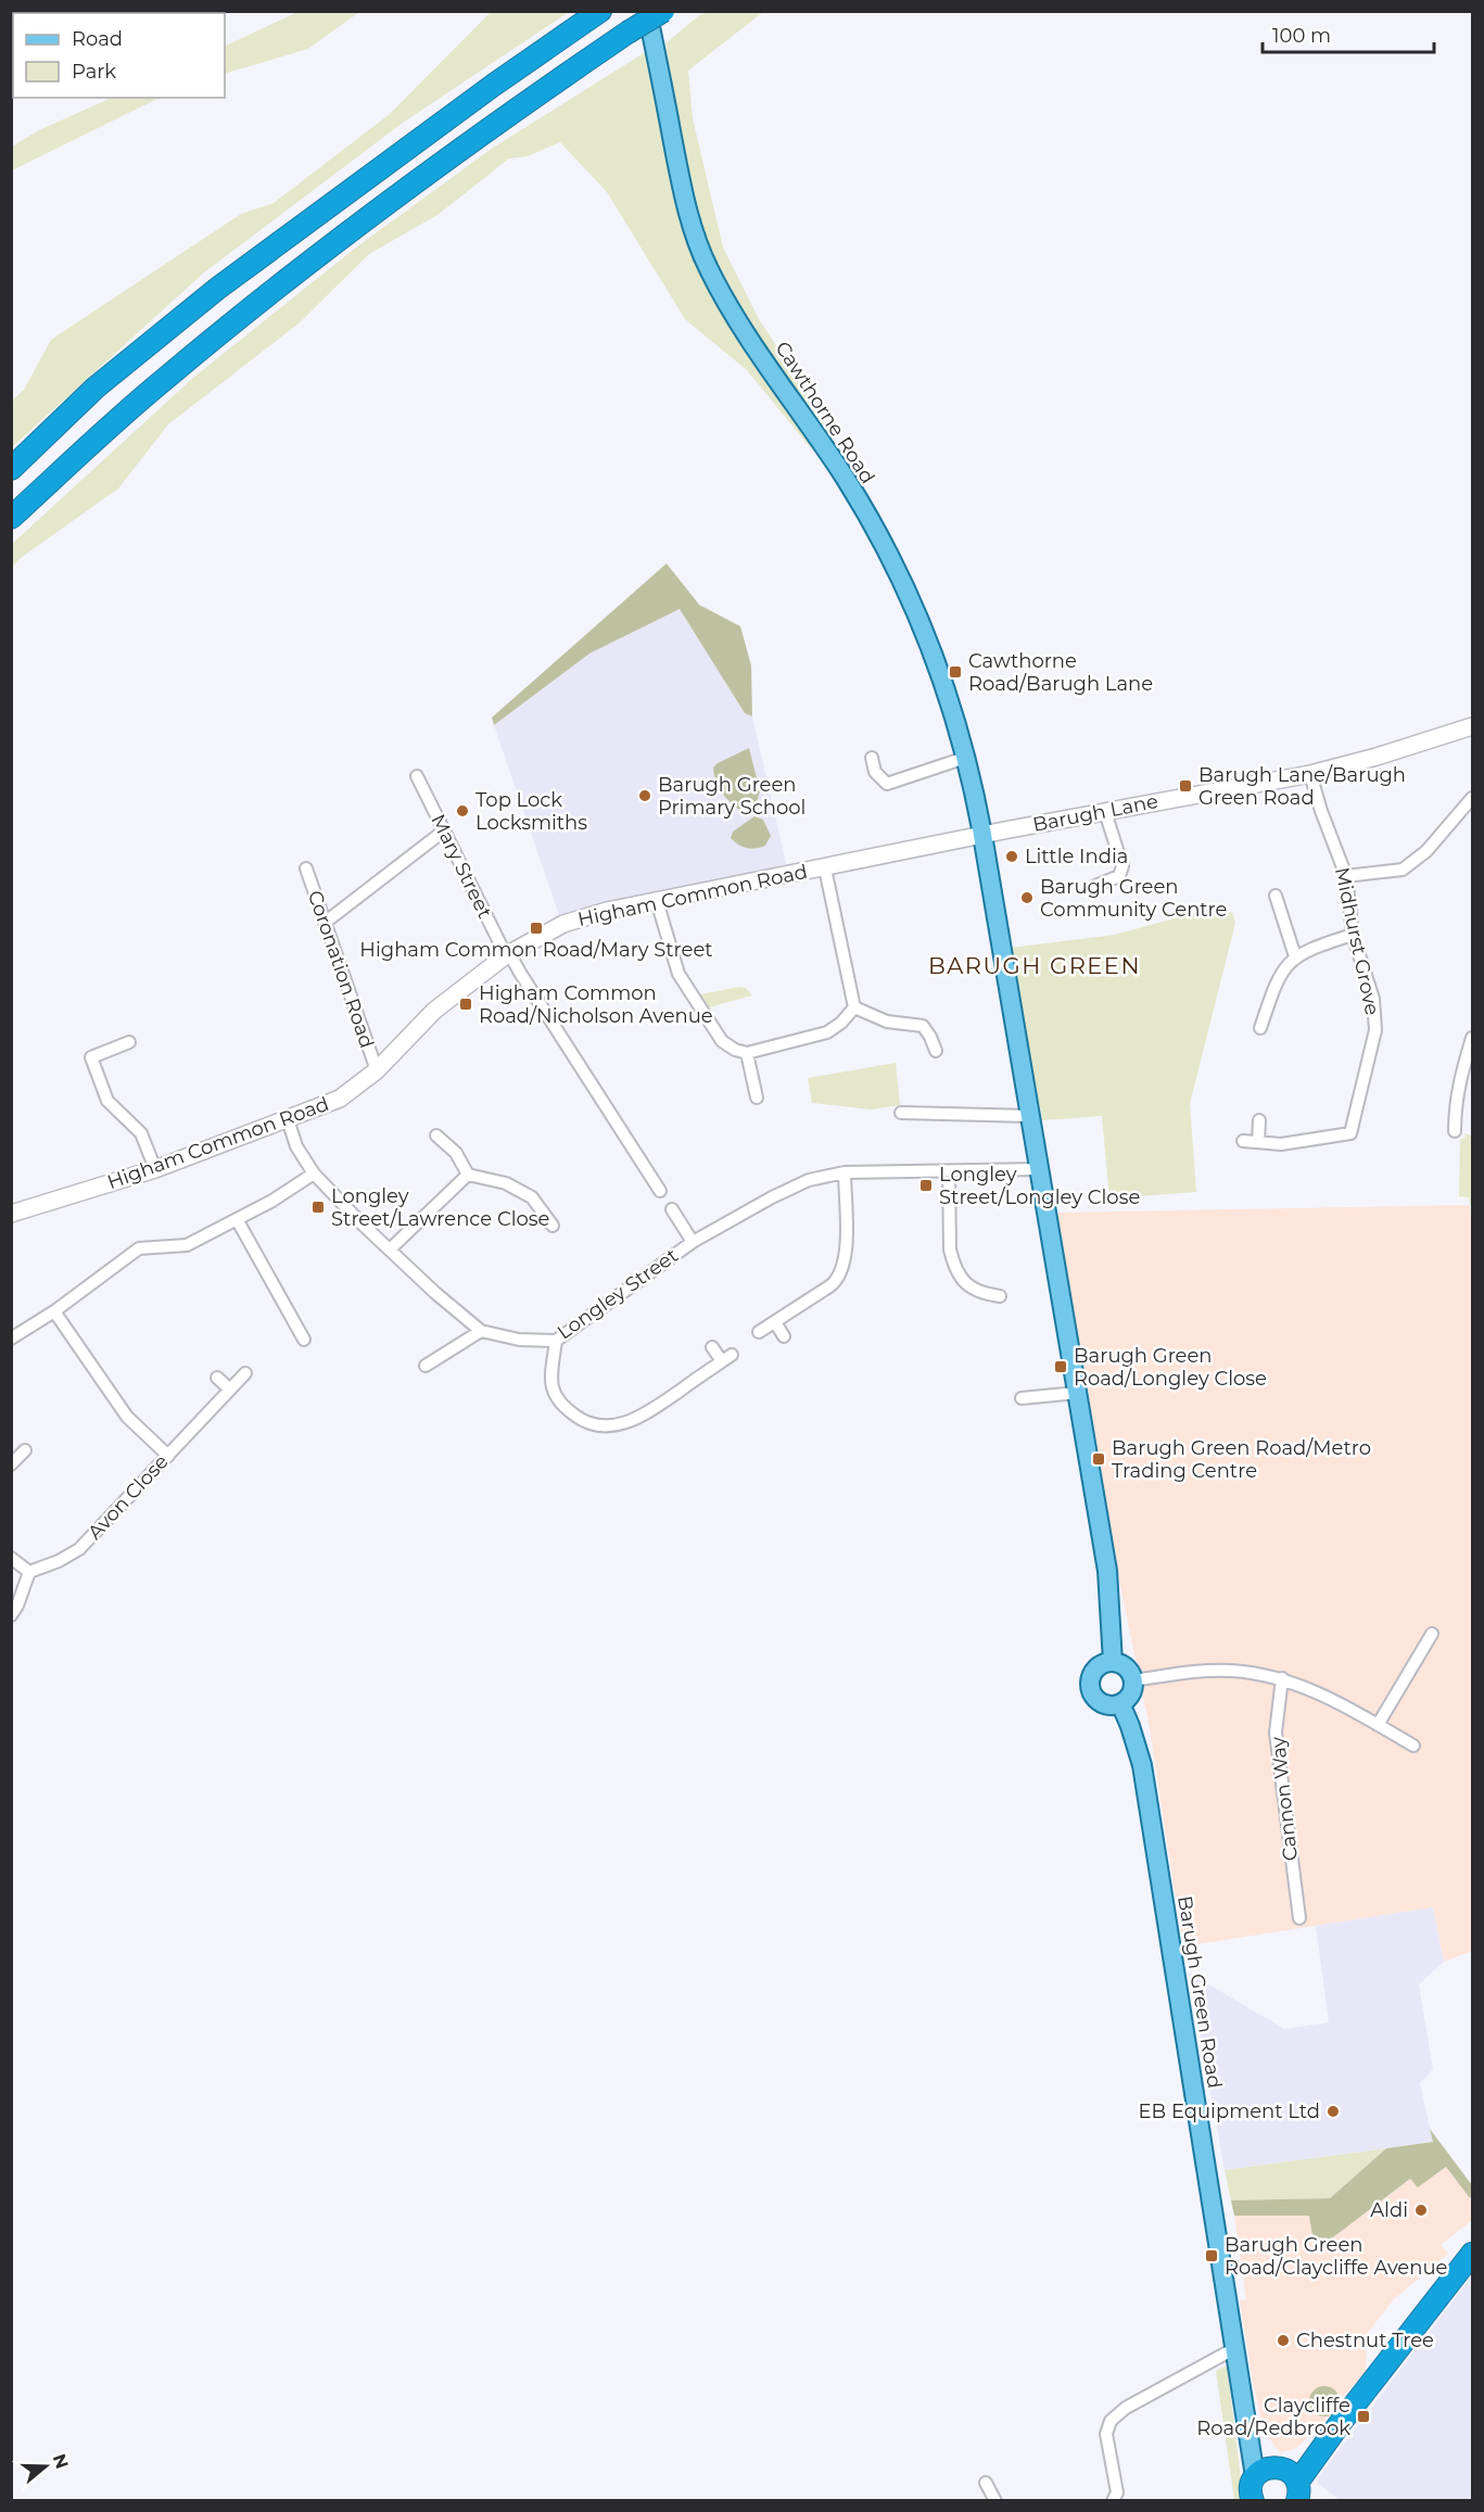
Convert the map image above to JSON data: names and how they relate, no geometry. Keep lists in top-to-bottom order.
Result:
{
  "streets": {
    "main road": ["Cawthorne Road", "Barugh Green Road"],
    "street": [
      "Barugh Lane",
      "Mary Street",
      "Higham Common Road",
      "Midhurst Grove",
      "Coronation Road",
      "Longley Street",
      "Avon Close",
      "Cannon Way"
    ]
  },
  "crossings": [
    ["Cawthorne Road", "Barugh Lane"],
    ["Cawthorne Road", "Higham Common Road"],
    ["Barugh Lane", "Higham Common Road"],
    ["Barugh Lane", "Midhurst Grove"],
    ["Mary Street", "Higham Common Road"],
    ["Higham Common Road", "Coronation Road"],
    ["Higham Common Road", "Longley Street"]
  ],
  "districts": ["BARUGH GREEN"],
  "places": {
    "transit": [
      "Cawthorne Road/Barugh Lane",
      "Barugh Lane/Barugh Green Road",
      "Higham Common Road/Mary Street",
      "Higham Common Road/Nicholson Avenue",
      "Longley Street/Longley Close",
      "Longley Street/Lawrence Close",
      "Barugh Green Road/Longley Close",
      "Barugh Green Road/Metro Trading Centre",
      "Barugh Green Road/Claycliffe Avenue",
      "Claycliffe Road/Redbrook"
    ],
    "other": [
      "Barugh Green Primary School",
      "Top Lock Locksmiths",
      "Little India",
      "Barugh Green Community Centre",
      "EB Equipment Ltd",
      "Aldi",
      "Chestnut Tree"
    ]
  },
  "legend": ["Road", "Park"],
  "scale_bar": "100 m",
  "north": "right"
}
